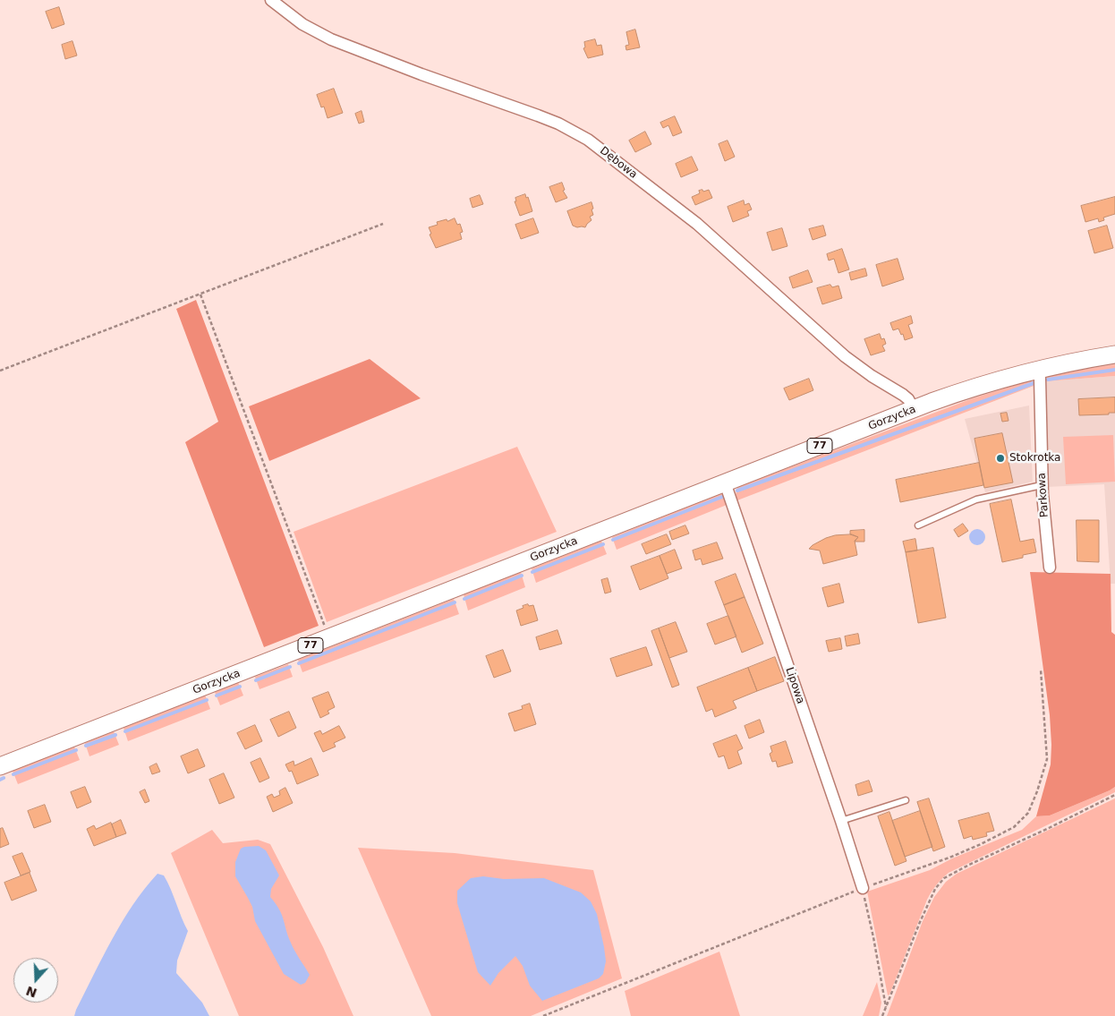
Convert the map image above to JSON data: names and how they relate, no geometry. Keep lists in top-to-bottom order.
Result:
{
  "streets": {
    "main road": ["Gorzycka", "77"],
    "street": ["Dębowa", "Parkowa", "Lipowa"]
  },
  "crossings": [
    ["Dębowa", "Gorzycka"],
    ["Gorzycka", "Parkowa"],
    ["Gorzycka", "Lipowa"]
  ],
  "places": ["Stokrotka"],
  "north": "bottom"
}
